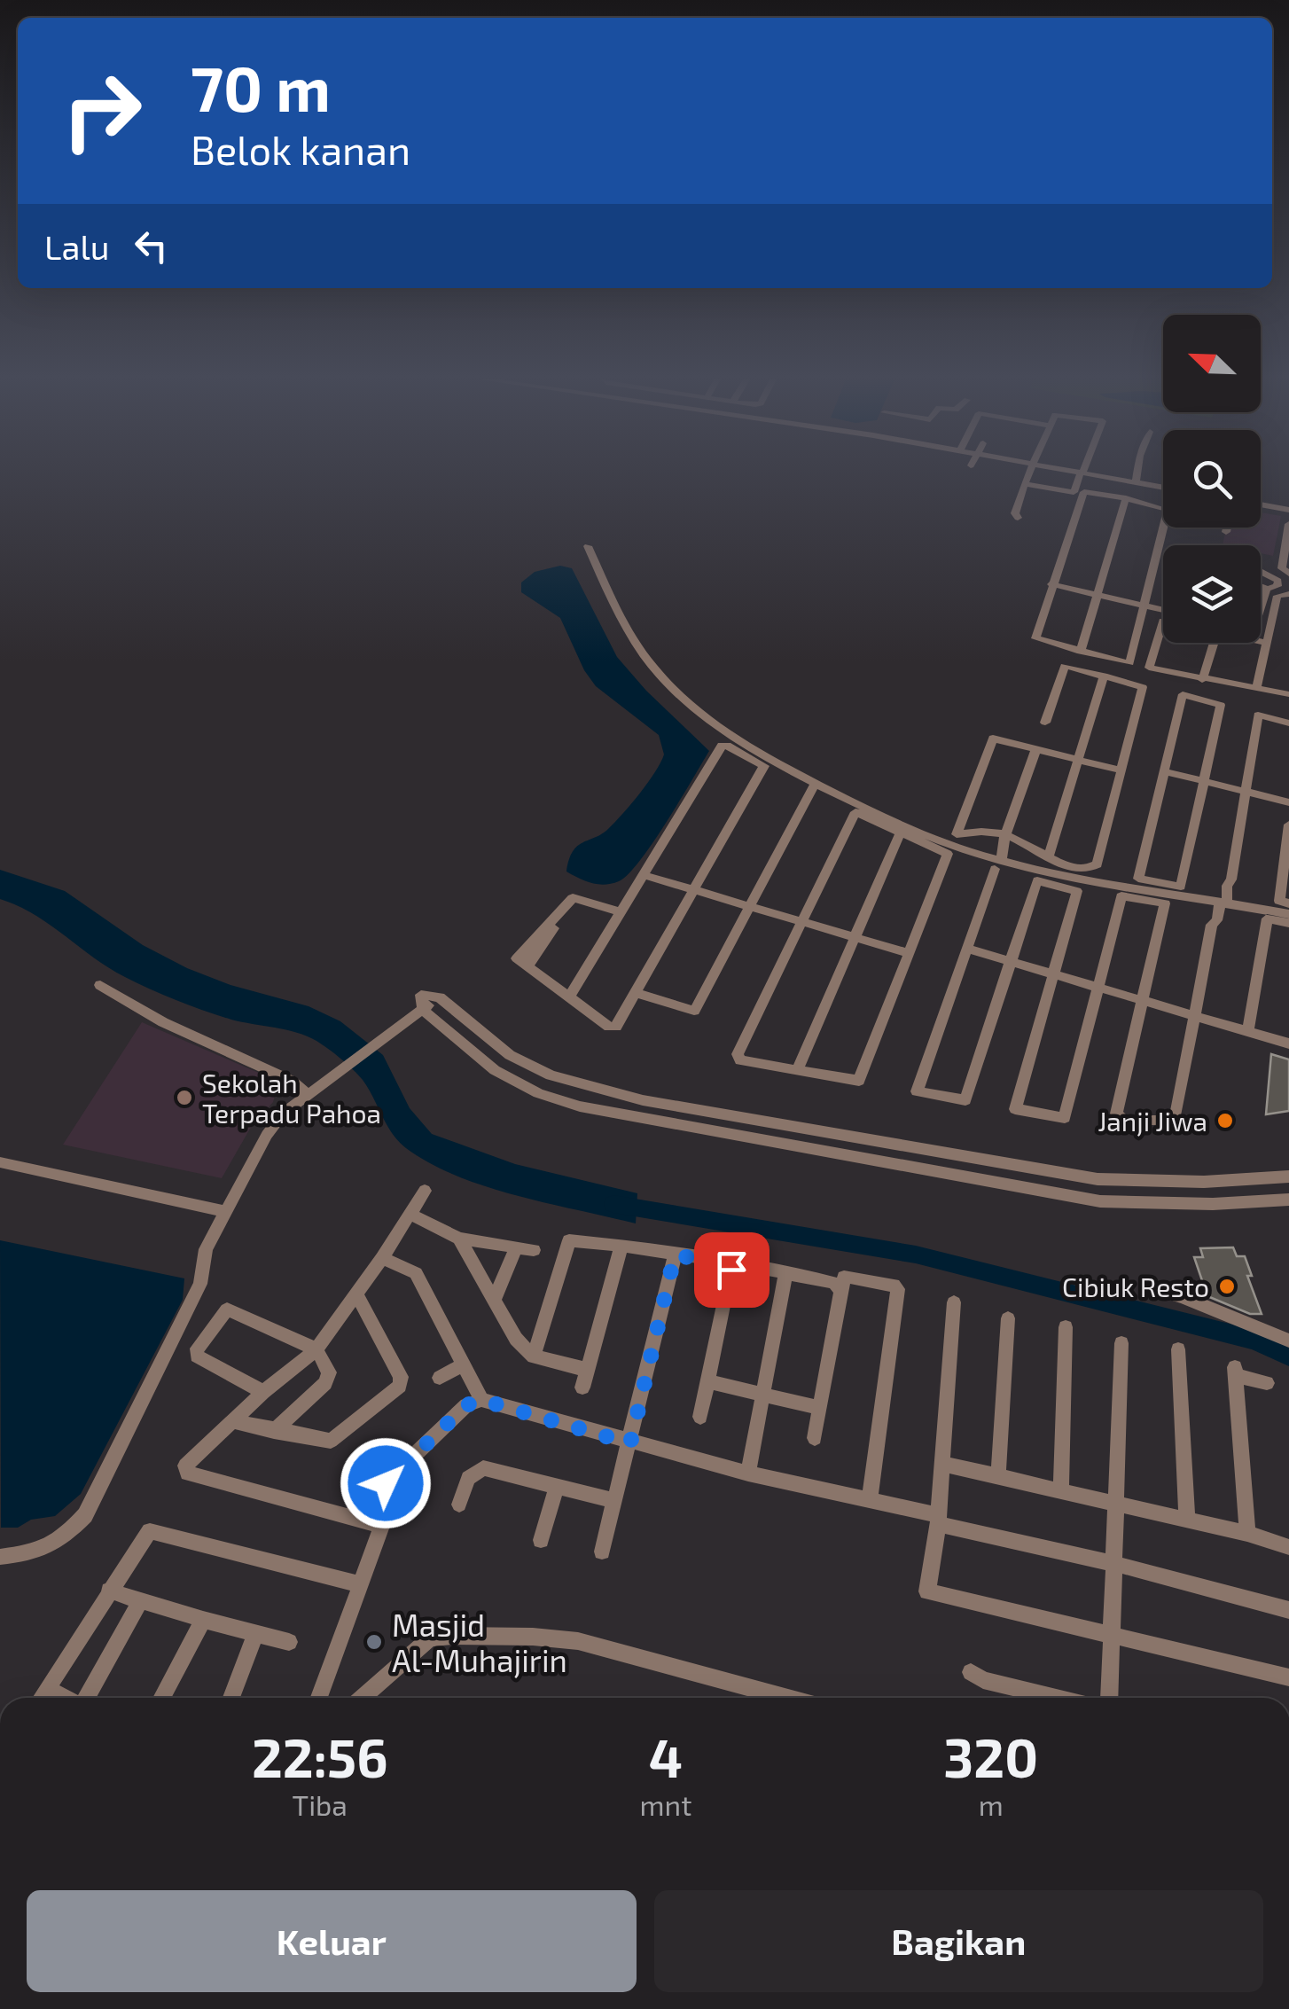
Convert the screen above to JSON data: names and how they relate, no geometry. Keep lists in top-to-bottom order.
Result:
{
  "places": [
    "Sekolah Terpadu Pahoa",
    "Janji Jiwa",
    "Cibiuk Resto",
    "Masjid Al-Muhajirin"
  ],
  "north": "top left",
  "page": {
    "turn": ["70 m", "Belok kanan"],
    "then": "Lalu",
    "eta": [
      "22:56",
      "Tiba",
      "4",
      "mnt",
      "320",
      "m"
    ],
    "buttons": ["Keluar", "Bagikan"]
  }
}
